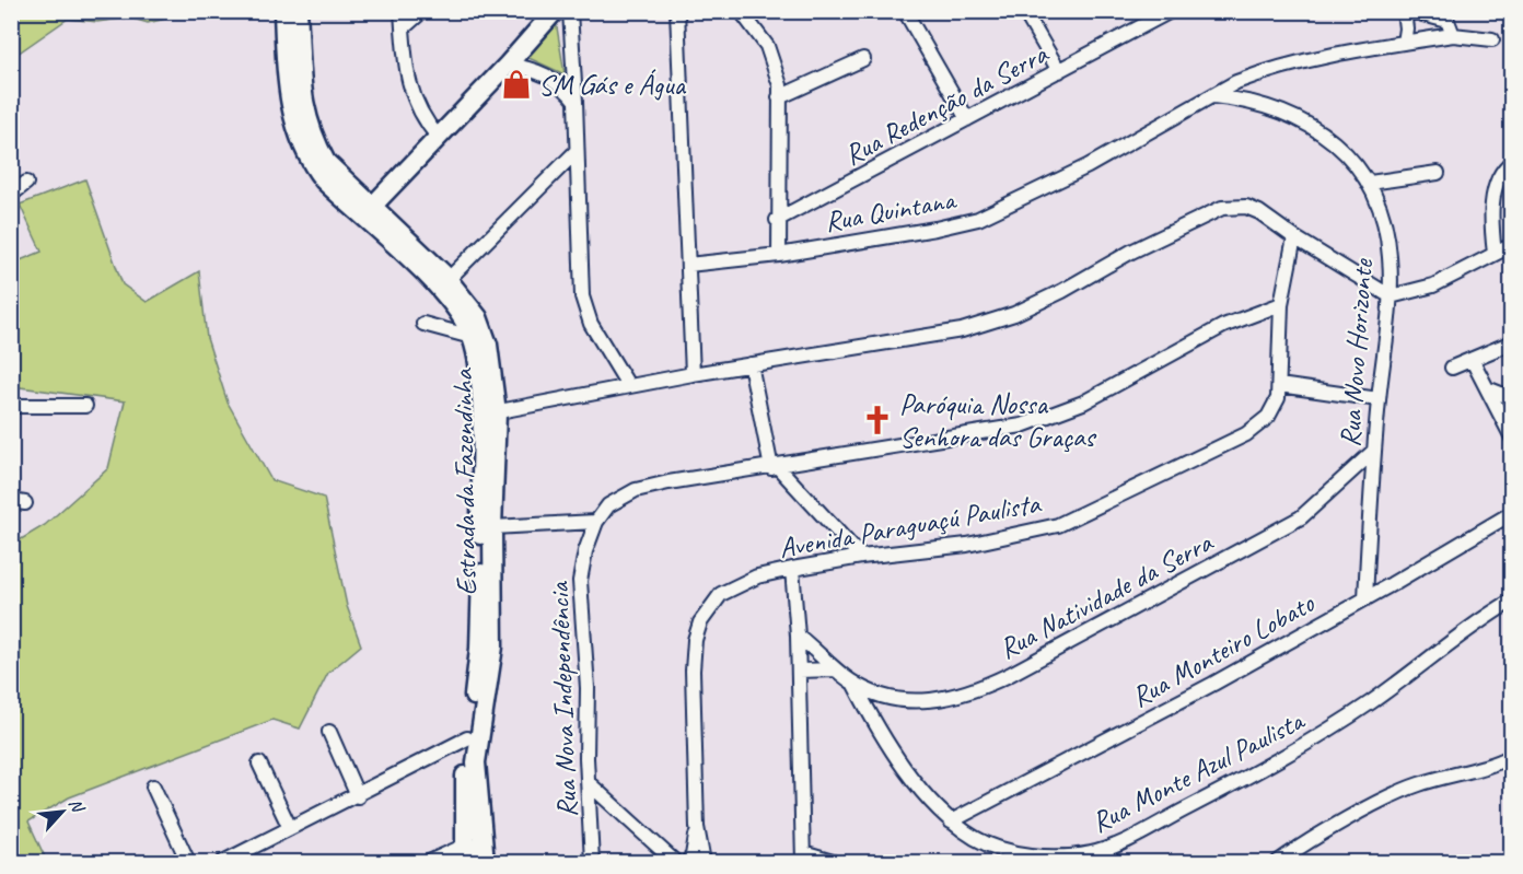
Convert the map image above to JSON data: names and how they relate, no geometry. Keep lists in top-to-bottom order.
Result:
{
  "streets": {
    "main road": ["Estrada da Fazendinha"],
    "street": [
      "Rua Redenção da Serra",
      "Rua Quintana",
      "Rua Novo Horizonte",
      "Avenida Paraguaçú Paulista",
      "Rua Natividade da Serra",
      "Rua Monteiro Lobato",
      "Rua Nova Independência",
      "Rua Monte Azul Paulista"
    ]
  },
  "crossings": [
    ["Rua Quintana", "Rua Novo Horizonte"],
    ["Rua Novo Horizonte", "Rua Natividade da Serra"],
    ["Rua Novo Horizonte", "Rua Monteiro Lobato"],
    ["Avenida Paraguaçú Paulista", "Rua Nova Independência"],
    ["Rua Natividade da Serra", "Rua Monte Azul Paulista"],
    ["Rua Monteiro Lobato", "Rua Monte Azul Paulista"]
  ],
  "places": {
    "shop": ["SM Gás e Água"],
    "church": ["Paróquia Nossa Senhora das Graças"]
  },
  "north": "top right"
}
